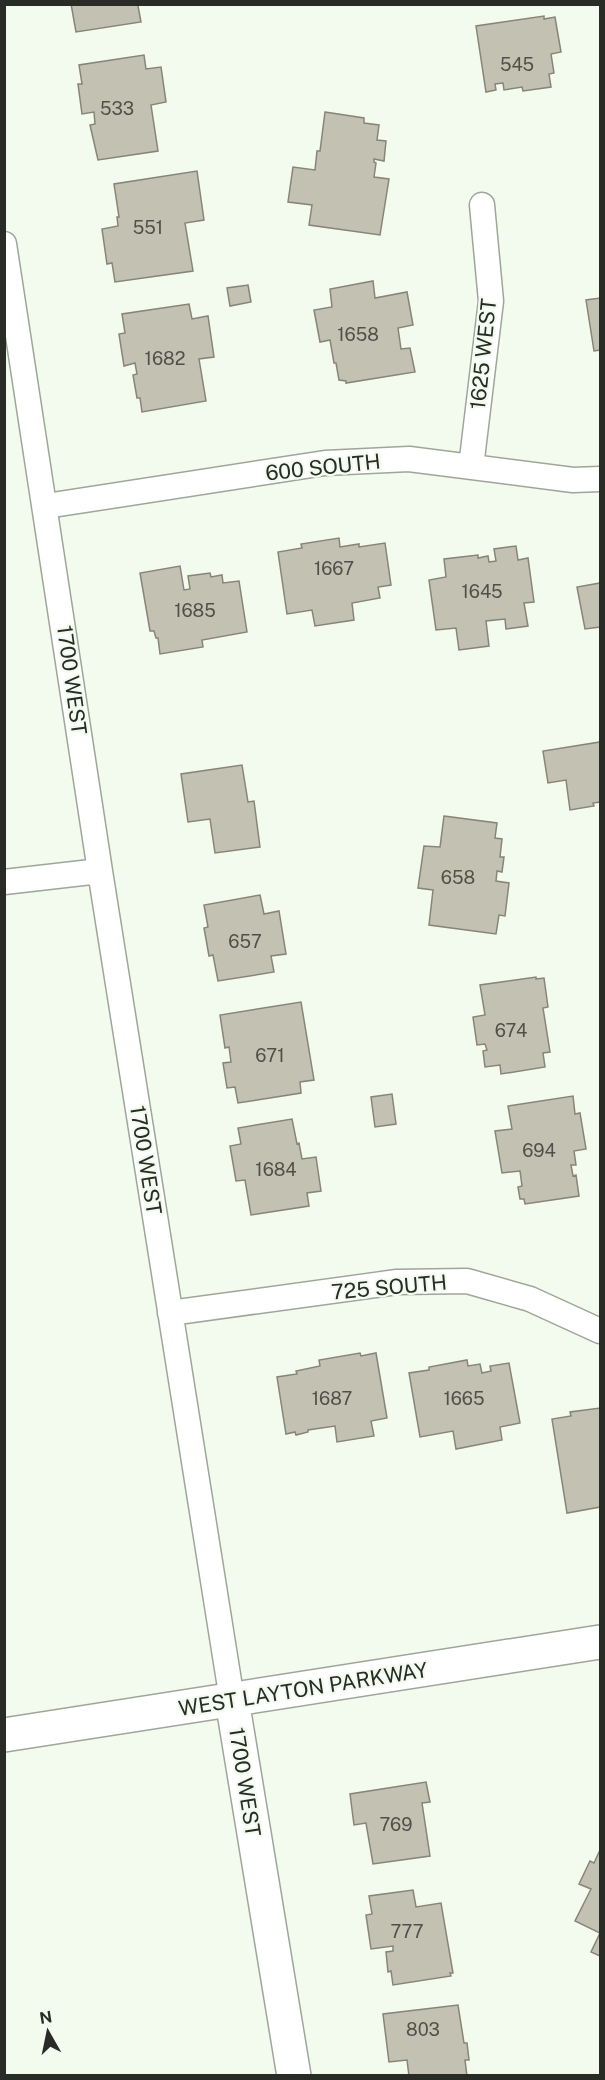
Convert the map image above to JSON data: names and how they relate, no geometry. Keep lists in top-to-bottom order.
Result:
{
  "streets": {
    "main road": ["1700 WEST", "WEST LAYTON PARKWAY"],
    "street": ["1625 WEST", "600 SOUTH", "725 SOUTH"]
  },
  "crossings": [
    ["1625 WEST", "600 SOUTH"],
    ["600 SOUTH", "1700 WEST"],
    ["1700 WEST", "725 SOUTH"],
    ["1700 WEST", "WEST LAYTON PARKWAY"]
  ],
  "house_numbers": [
    "545",
    "533",
    "551",
    "1658",
    "1682",
    "1667",
    "1645",
    "1685",
    "658",
    "657",
    "674",
    "671",
    "694",
    "1684",
    "1687",
    "1665",
    "769",
    "777",
    "803"
  ],
  "north": "top"
}
